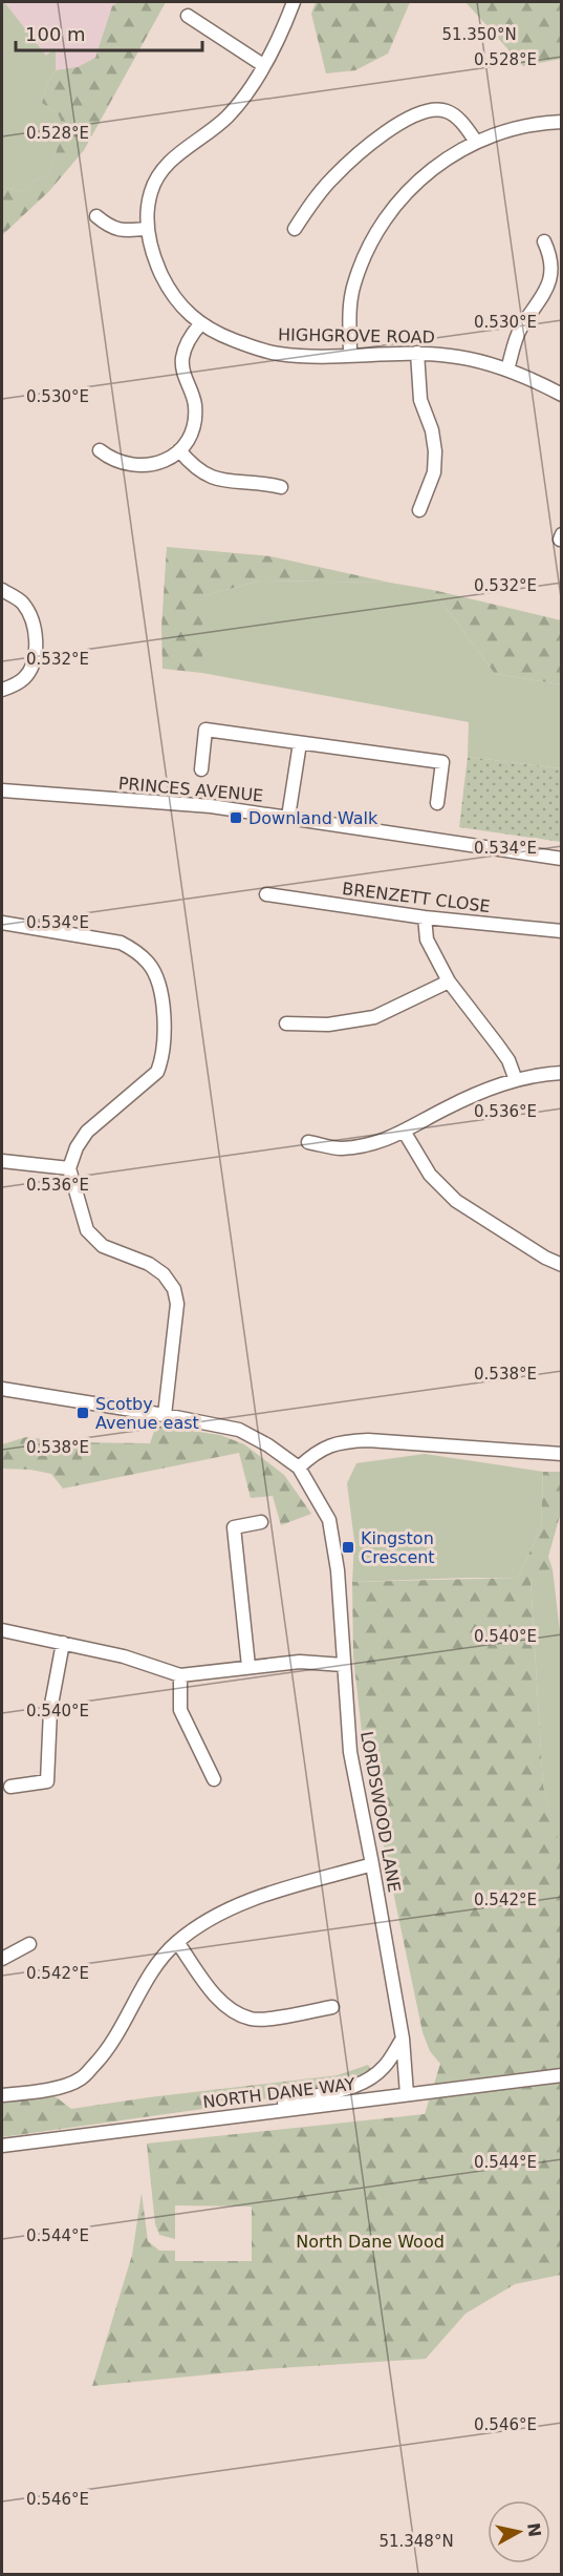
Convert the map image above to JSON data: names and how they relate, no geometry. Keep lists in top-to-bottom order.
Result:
{
  "streets": {
    "street": [
      "HIGHGROVE ROAD",
      "PRINCES AVENUE",
      "BRENZETT CLOSE",
      "LORDSWOOD LANE",
      "NORTH DANE WAY"
    ]
  },
  "crossings": [
    ["LORDSWOOD LANE", "NORTH DANE WAY"]
  ],
  "parks": ["North Dane Wood"],
  "places": {
    "transit": ["Downland Walk", "Scotby Avenue east", "Kingston Crescent"]
  },
  "scale_bar": "100 m",
  "north": "right",
  "coordinates": [
    "51.350°N",
    "0.528°E",
    "0.530°E",
    "0.532°E",
    "0.534°E",
    "0.536°E",
    "0.538°E",
    "0.540°E",
    "0.542°E",
    "0.544°E",
    "0.546°E",
    "51.348°N"
  ]
}
